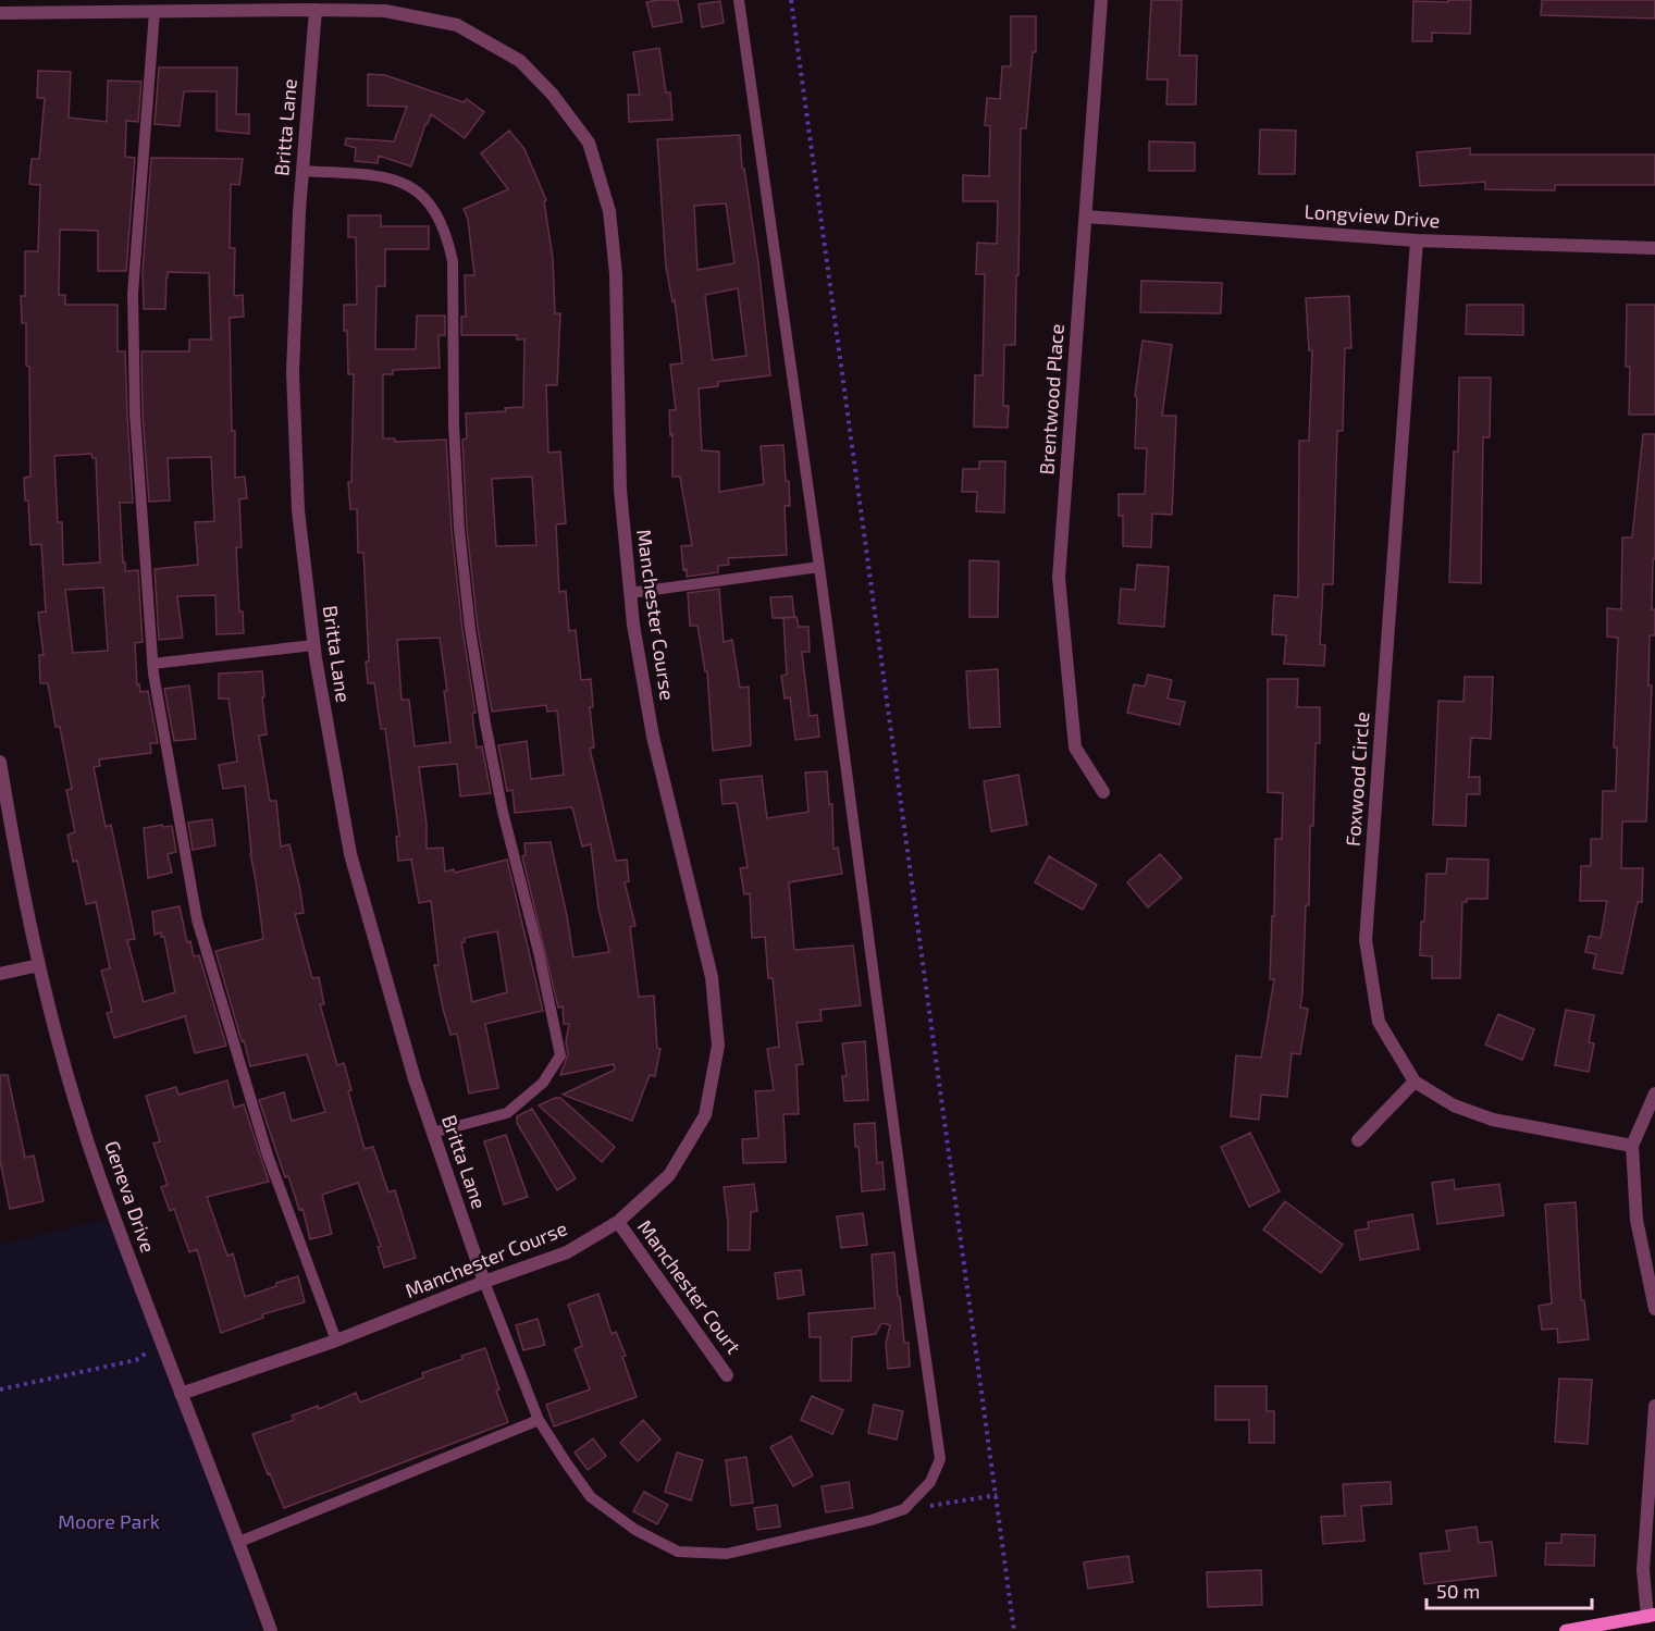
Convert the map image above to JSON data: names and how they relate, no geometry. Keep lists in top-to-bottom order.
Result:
{
  "streets": {
    "street": [
      "Britta Lane",
      "Longview Drive",
      "Brentwood Place",
      "Manchester Course",
      "Foxwood Circle",
      "Geneva Drive",
      "Manchester Court"
    ]
  },
  "crossings": [
    ["Britta Lane", "Manchester Course"],
    ["Longview Drive", "Brentwood Place"],
    ["Longview Drive", "Foxwood Circle"],
    ["Manchester Course", "Geneva Drive"],
    ["Manchester Course", "Manchester Court"]
  ],
  "parks": ["Moore Park"],
  "scale_bar": "50 m"
}
